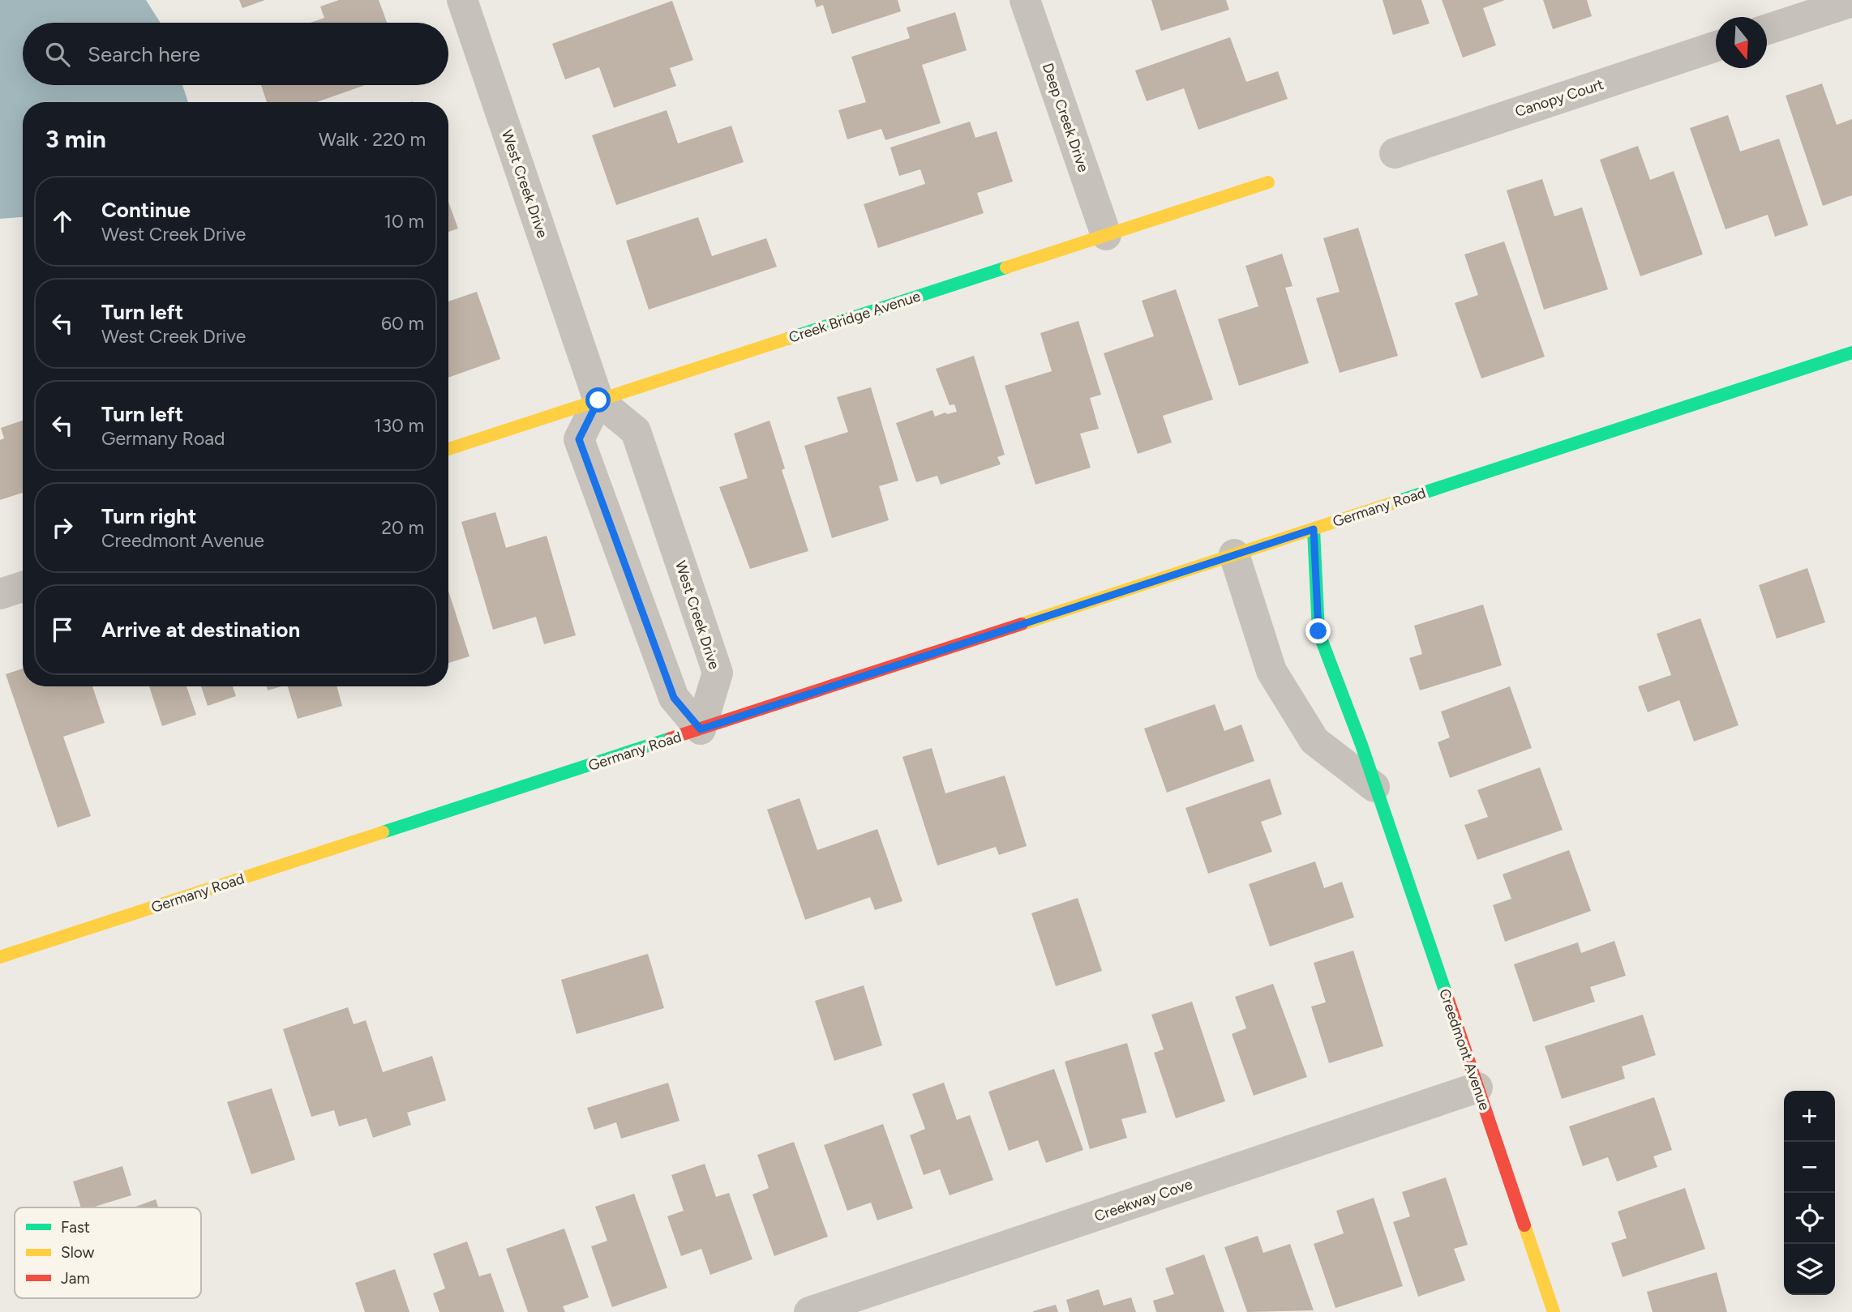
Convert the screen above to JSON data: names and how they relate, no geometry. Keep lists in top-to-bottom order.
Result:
{
  "streets": {
    "main road": ["Creek Bridge Avenue", "Germany Road", "Creedmont Avenue"],
    "street": [
      "Canopy Court",
      "Deep Creek Drive",
      "West Creek Drive",
      "Creekway Cove"
    ]
  },
  "crossings": [
    ["Deep Creek Drive", "Creek Bridge Avenue"],
    ["West Creek Drive", "Creek Bridge Avenue"],
    ["West Creek Drive", "Germany Road"],
    ["Germany Road", "Creedmont Avenue"],
    ["Creedmont Avenue", "Creekway Cove"]
  ],
  "legend": ["Fast", "Slow", "Jam"],
  "north": "bottom",
  "page": {
    "search": "Search here",
    "heading": ["3 min", "Walk · 220 m"],
    "list": [
      ["Continue", "West Creek Drive", "10 m"],
      ["Turn left", "West Creek Drive", "60 m"],
      ["Turn left", "Germany Road", "130 m"],
      ["Turn right", "Creedmont Avenue", "20 m"],
      "Arrive at destination"
    ],
    "map_buttons": ["+", "−"]
  }
}
